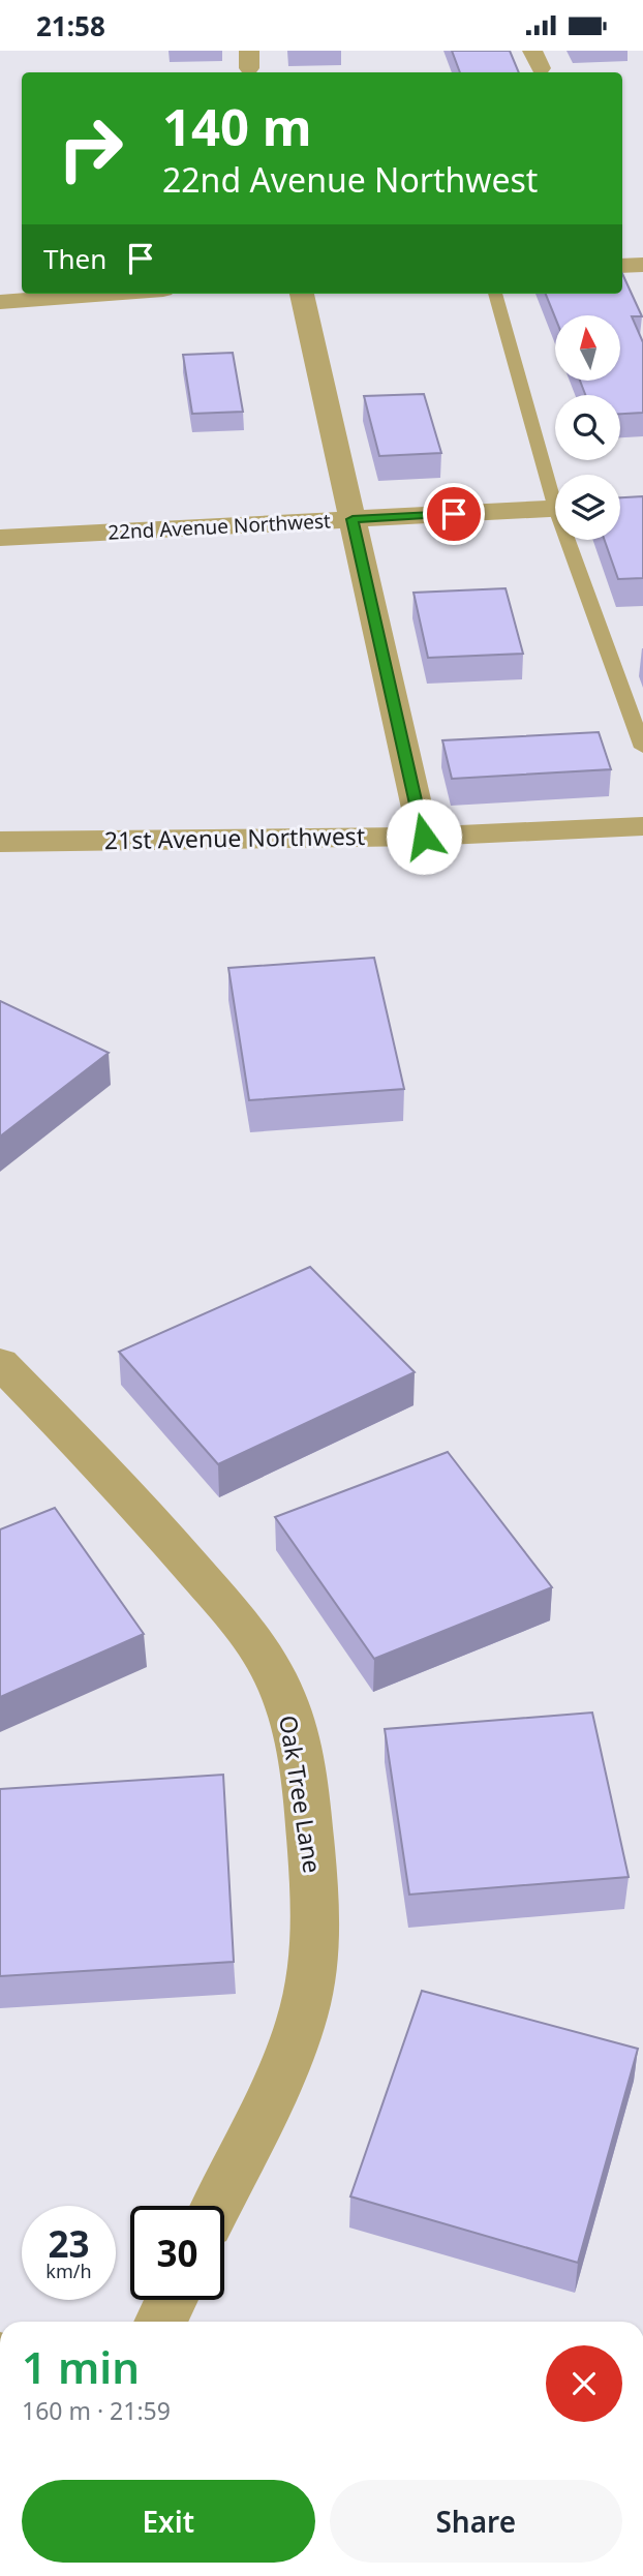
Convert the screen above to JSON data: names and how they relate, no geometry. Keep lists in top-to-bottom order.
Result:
{
  "streets": {
    "street": ["22nd Avenue Northwest", "21st Avenue Northwest", "Oak Tree Lane"]
  },
  "north": "top",
  "page": {
    "status": "21:58",
    "turn": ["140 m", "22nd Avenue Northwest"],
    "then": "Then",
    "speed": "23 km/h",
    "limit": "30",
    "heading": ["1 min", "160 m · 21:59"],
    "buttons": ["Exit", "Share"]
  }
}
